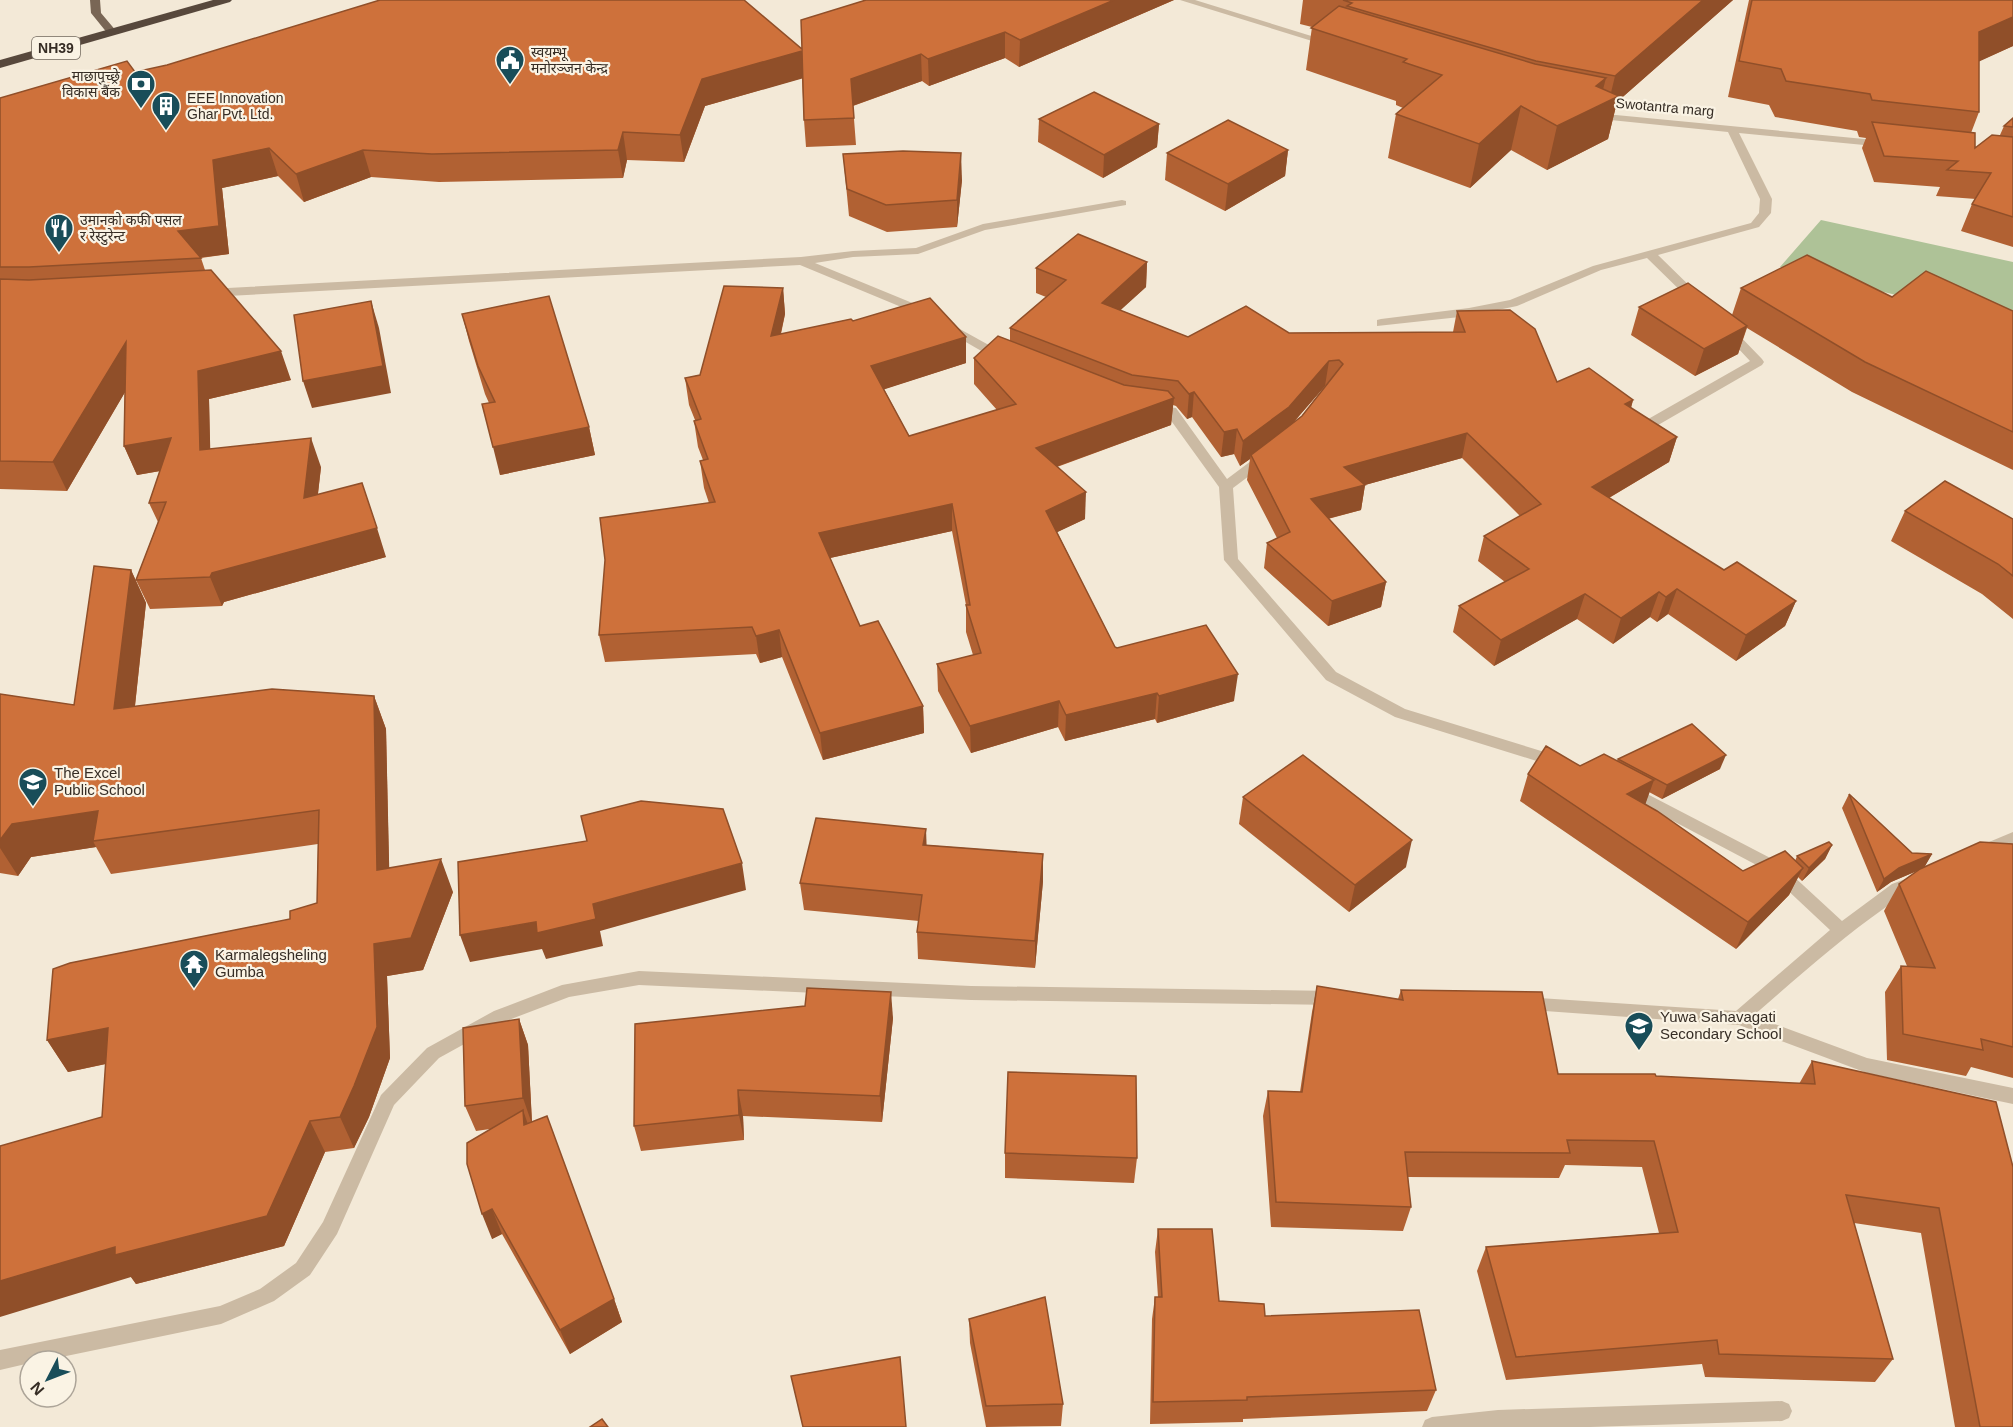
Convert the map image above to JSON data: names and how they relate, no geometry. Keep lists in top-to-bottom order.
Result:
{
  "streets": {
    "highway": ["NH39"],
    "street": ["Swotantra marg"]
  },
  "places": {
    "public building": ["स्वयम्भू मनोरञ्जन केन्द्र"],
    "bank": ["माछापुच्छ्रे विकास बैंक"],
    "building": ["EEE Innovation Ghar Pvt. Ltd."],
    "restaurant": ["उमानको कफी पसल र रेस्टुरेन्ट"],
    "school or university": ["The Excel Public School", "Yuwa Sahavagati Secondary School"],
    "temple": ["Karmalegsheling Gumba"]
  },
  "north": "bottom left"
}
